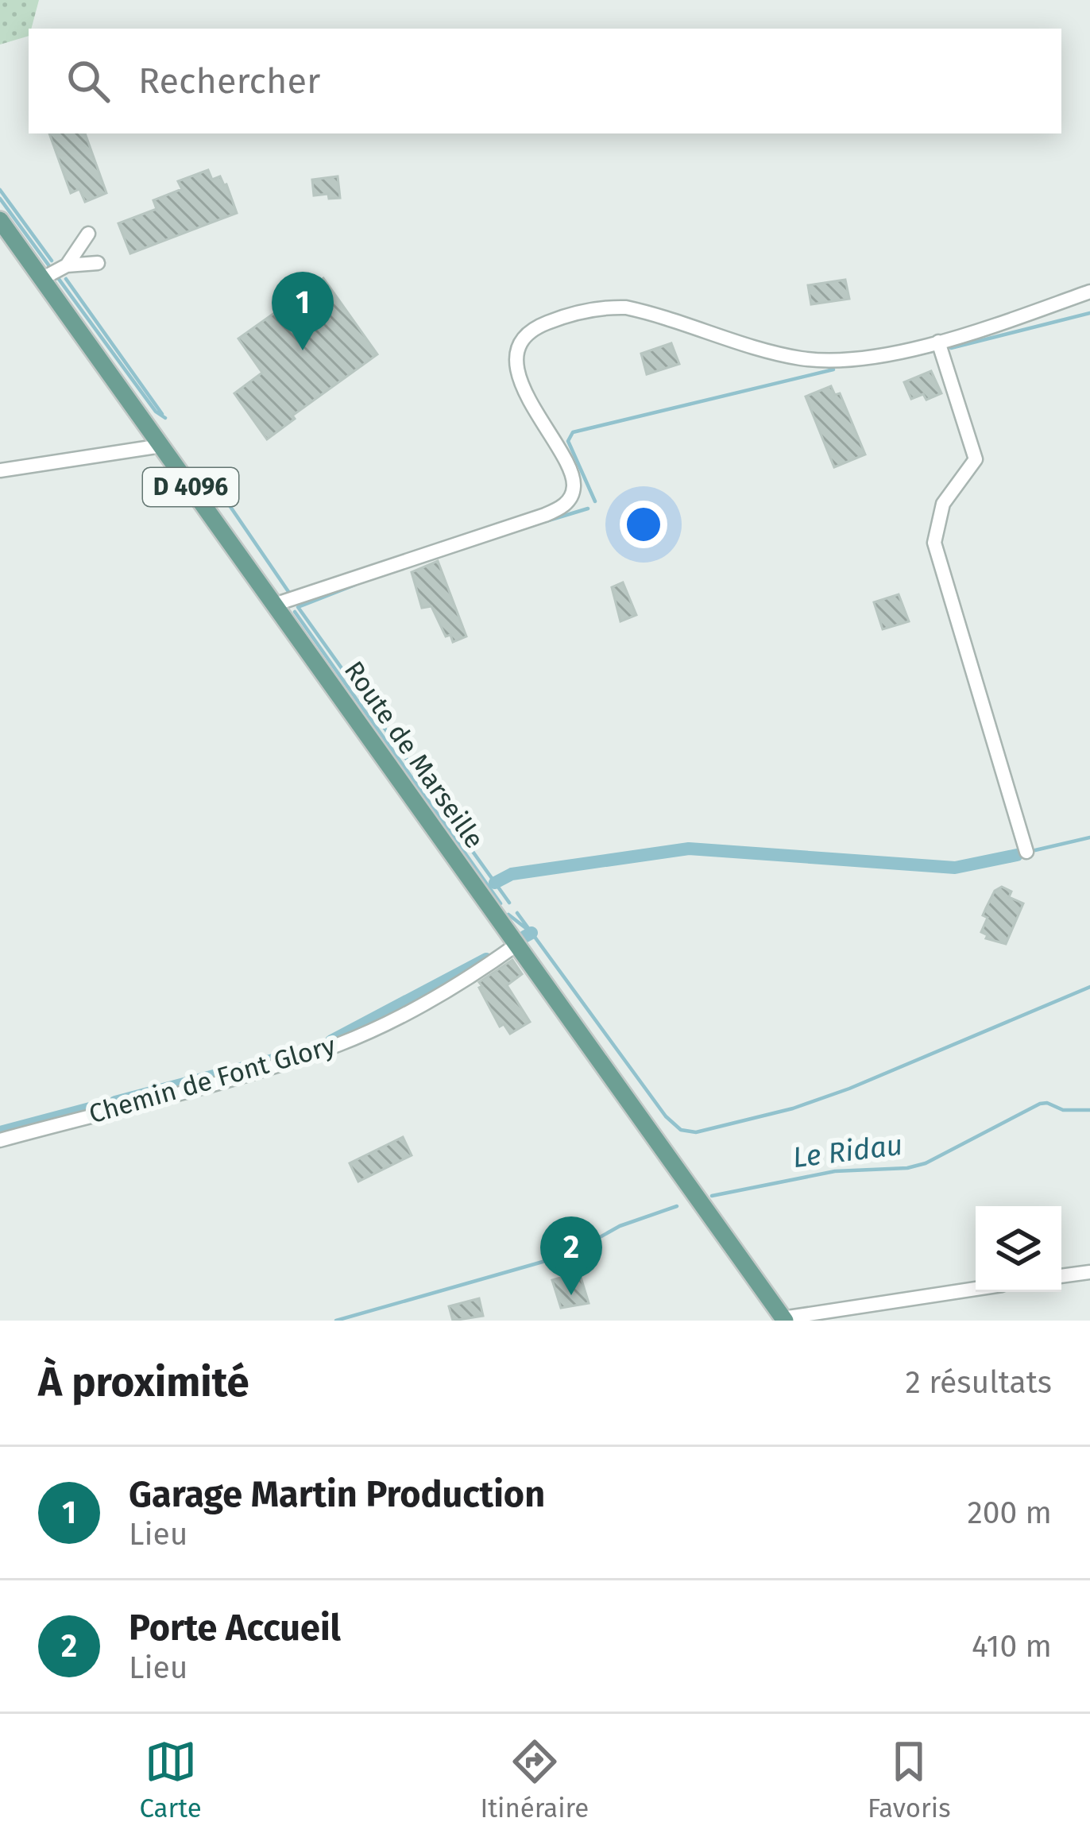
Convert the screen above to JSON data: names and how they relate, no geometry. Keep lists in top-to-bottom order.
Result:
{
  "streets": {
    "main road": ["D 4096", "Route de Marseille"],
    "street": ["Chemin de Font Glory"]
  },
  "crossings": [
    ["Route de Marseille", "Chemin de Font Glory"]
  ],
  "water": ["Le Ridau"],
  "page": {
    "search": "Rechercher",
    "pins": ["1", "2"],
    "heading": ["À proximité", "2 résultats"],
    "list": [
      {
        "mark": "1",
        "name": "Garage Martin Production",
        "note": "Lieu",
        "value": "200 m"
      },
      {
        "mark": "2",
        "name": "Porte Accueil",
        "note": "Lieu",
        "value": "410 m"
      }
    ],
    "nav": ["Carte", "Itinéraire", "Favoris"]
  }
}
